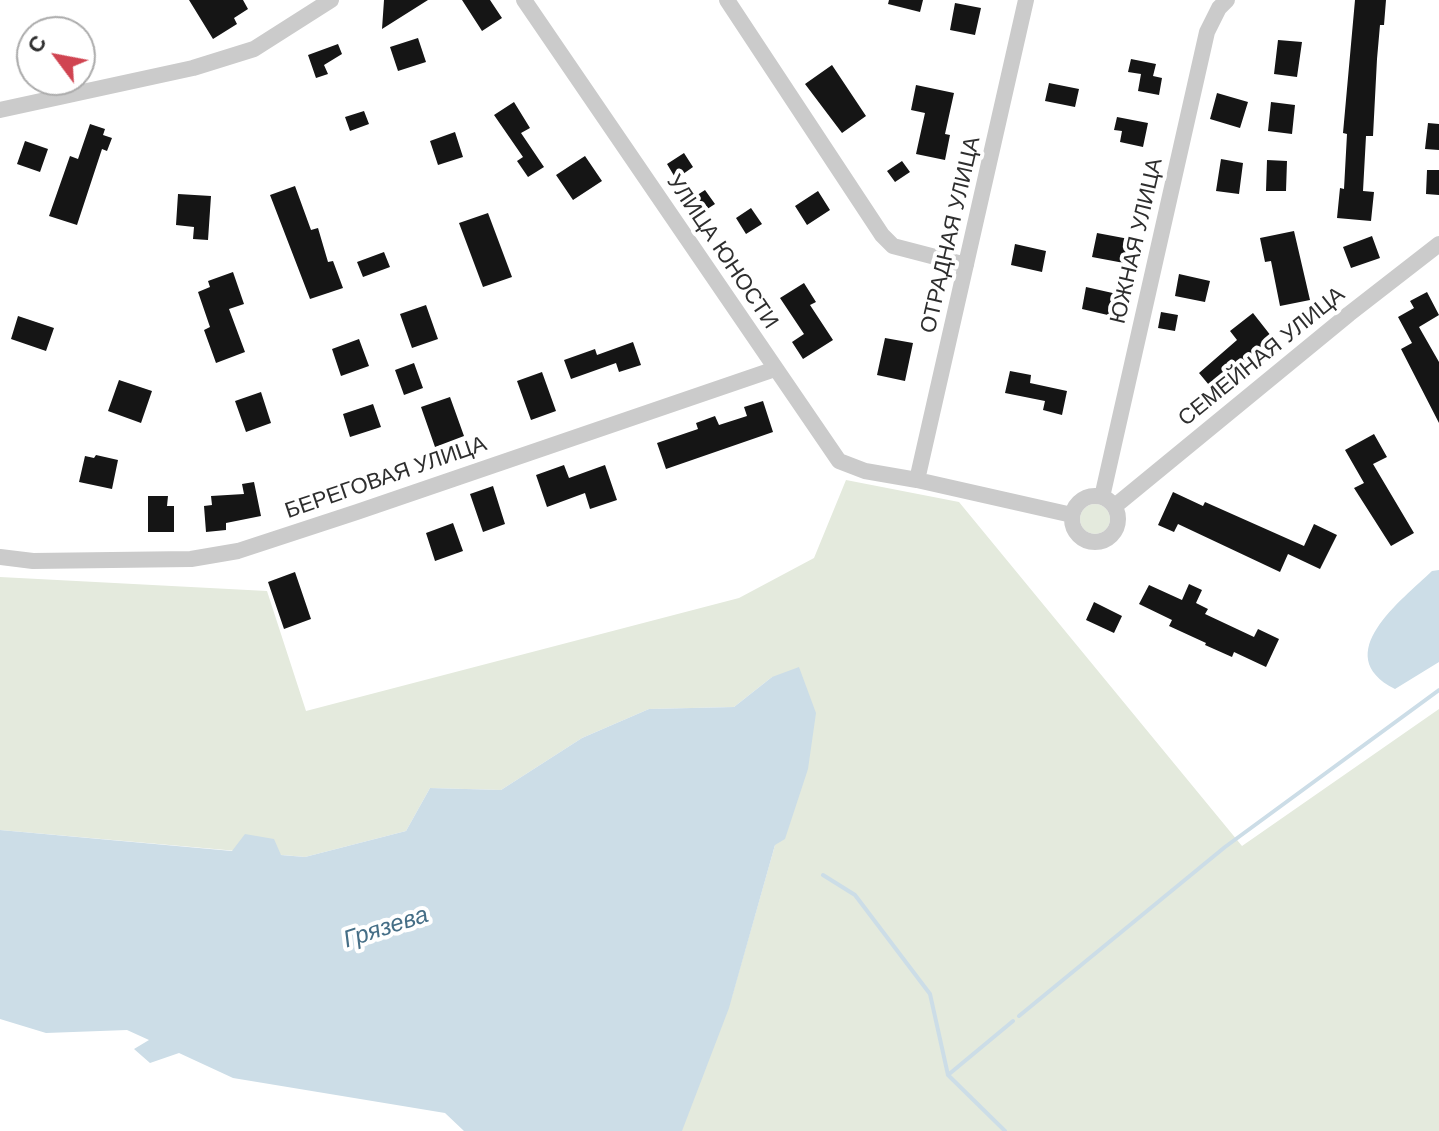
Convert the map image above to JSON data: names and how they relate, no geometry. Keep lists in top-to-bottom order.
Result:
{
  "streets": {
    "street": [
      "ОТРАДНАЯ УЛИЦА",
      "ЮЖНАЯ УЛИЦА",
      "УЛИЦА ЮНОСТИ",
      "СЕМЕЙНАЯ УЛИЦА",
      "БЕРЕГОВАЯ УЛИЦА"
    ]
  },
  "crossings": [
    ["ОТРАДНАЯ УЛИЦА", "УЛИЦА ЮНОСТИ"],
    ["ЮЖНАЯ УЛИЦА", "УЛИЦА ЮНОСТИ"],
    ["ЮЖНАЯ УЛИЦА", "СЕМЕЙНАЯ УЛИЦА"],
    ["УЛИЦА ЮНОСТИ", "СЕМЕЙНАЯ УЛИЦА"],
    ["УЛИЦА ЮНОСТИ", "БЕРЕГОВАЯ УЛИЦА"]
  ],
  "water": ["Грязева"],
  "north": "top left"
}
